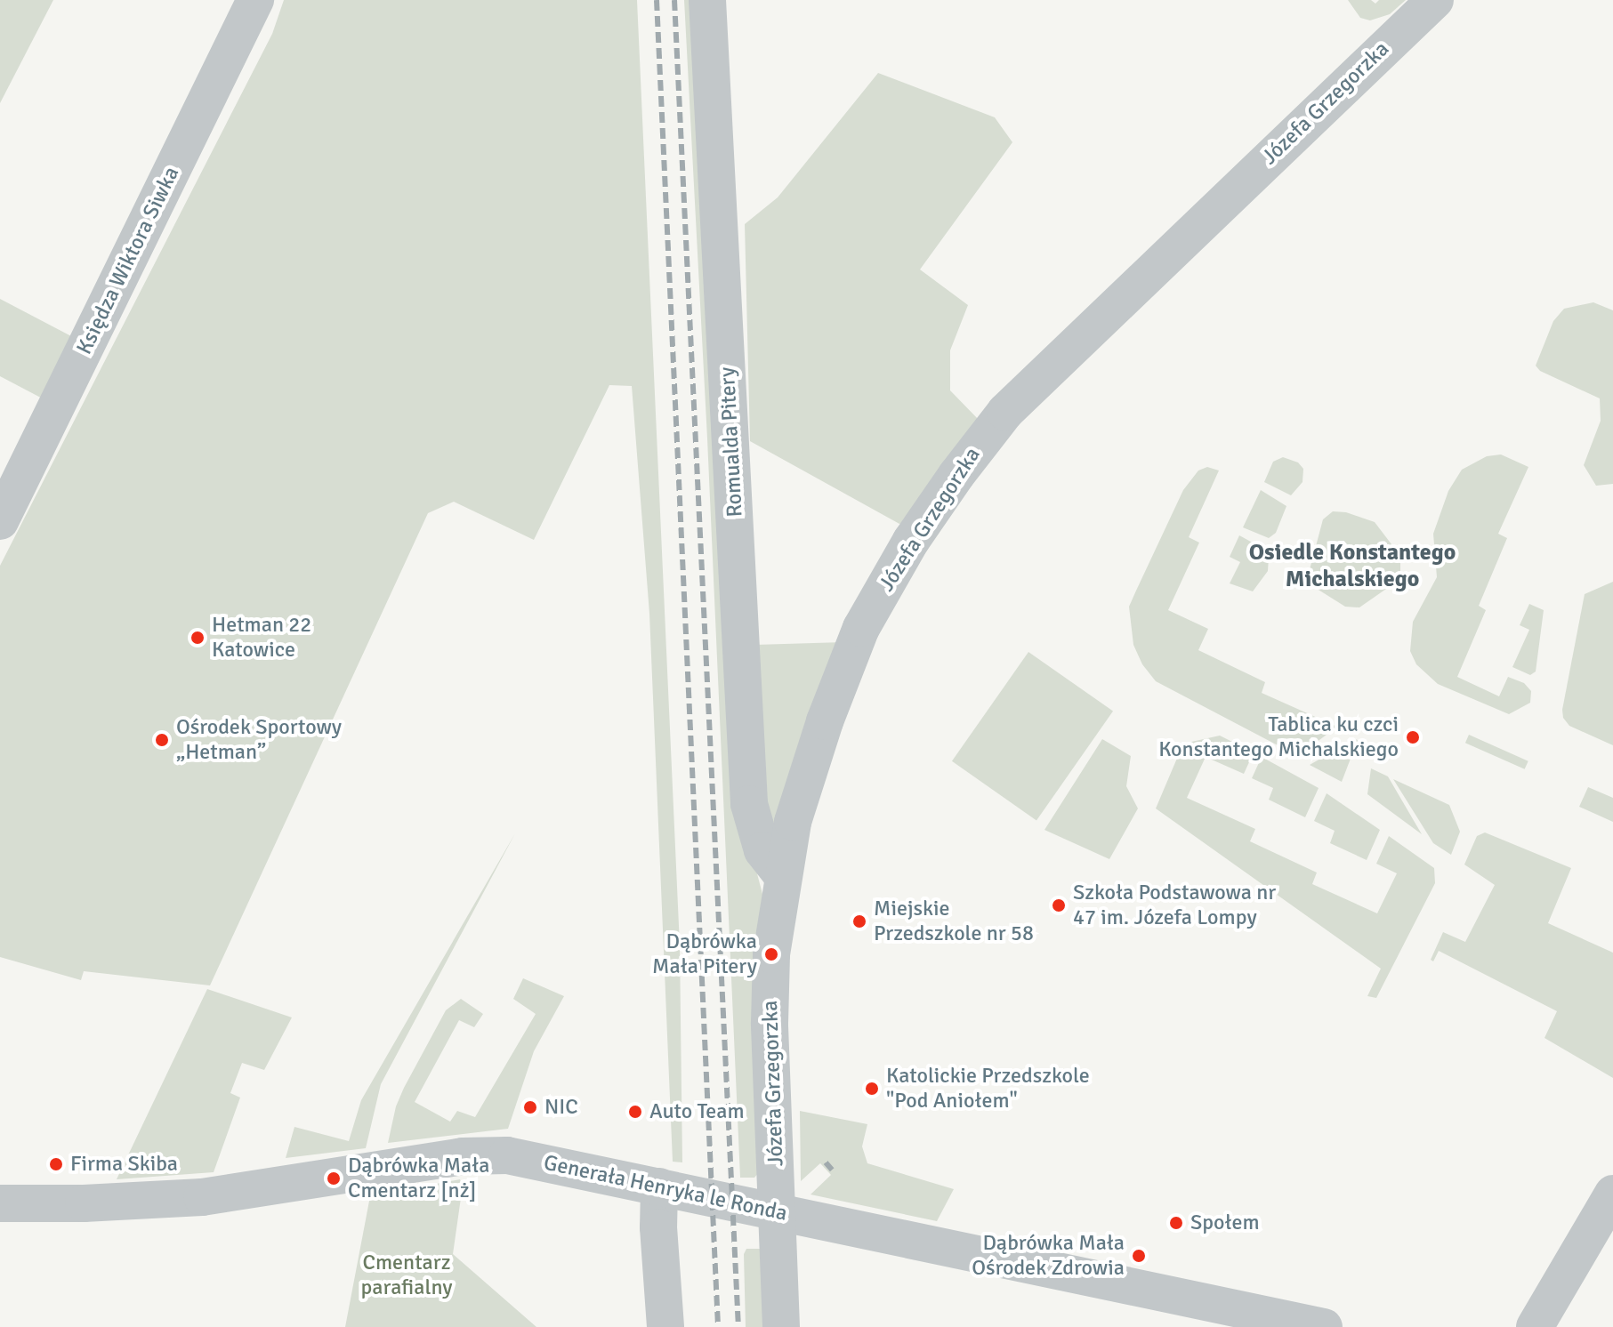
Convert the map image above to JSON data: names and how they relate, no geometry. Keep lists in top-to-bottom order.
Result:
{
  "streets": {
    "street": [
      "Józefa Grzegorzka",
      "Księdza Wiktora Siwka",
      "Romualda Pitery",
      "Generała Henryka le Ronda"
    ]
  },
  "crossings": [
    ["Józefa Grzegorzka", "Romualda Pitery"],
    ["Józefa Grzegorzka", "Generała Henryka le Ronda"]
  ],
  "districts": ["Osiedle Konstantego Michalskiego"],
  "parks": ["Cmentarz parafialny"],
  "places": [
    "Hetman 22 Katowice",
    "Tablica ku czci Konstantego Michalskiego",
    "Ośrodek Sportowy „Hetman”",
    "Szkoła Podstawowa nr 47 im. Józefa Lompy",
    "Miejskie Przedszkole nr 58",
    "Dąbrówka Mała Pitery",
    "Katolickie Przedszkole \"Pod Aniołem\"",
    "NIC",
    "Auto Team",
    "Firma Skiba",
    "Dąbrówka Mała Cmentarz [nż]",
    "Społem",
    "Dąbrówka Mała Ośrodek Zdrowia"
  ]
}
